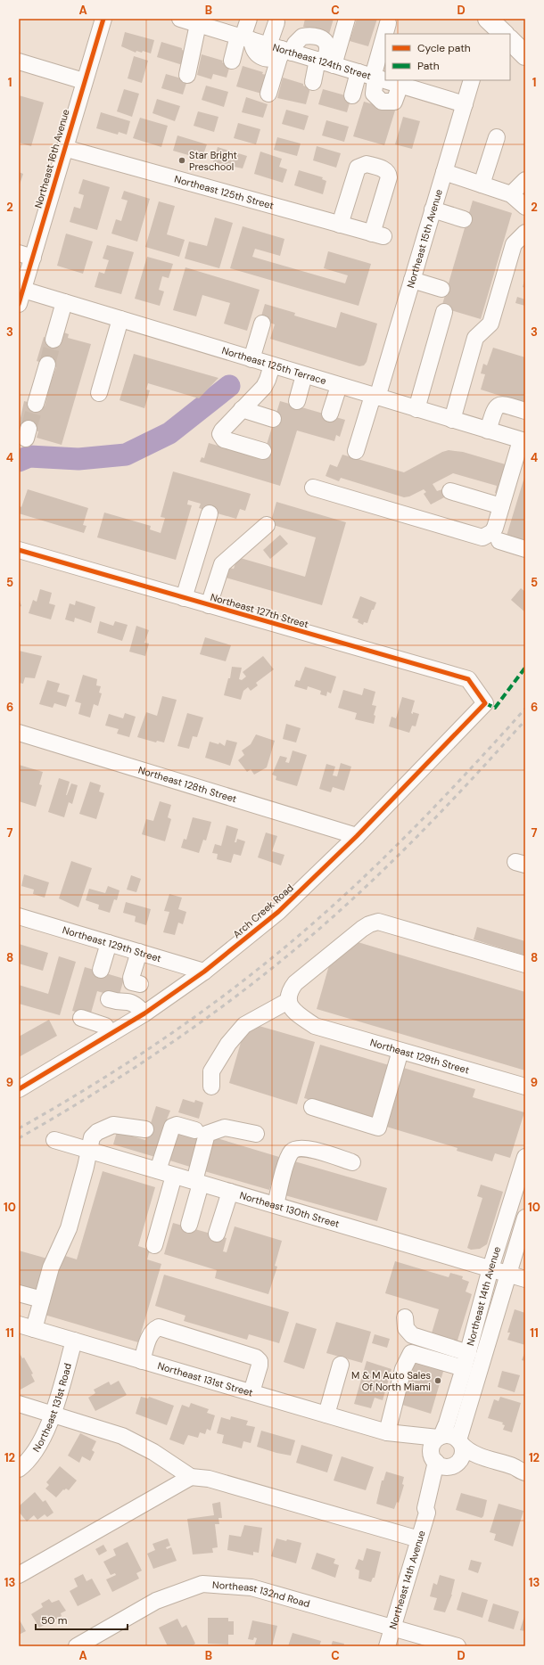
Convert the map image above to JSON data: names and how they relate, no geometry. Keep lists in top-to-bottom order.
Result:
{
  "streets": {
    "street": [
      "Northeast 124th Street",
      "Northeast 16th Avenue",
      "Northeast 125th Street",
      "Northeast 15th Avenue",
      "Northeast 125th Terrace",
      "Northeast 127th Street",
      "Northeast 128th Street",
      "Arch Creek Road",
      "Northeast 129th Street",
      "Northeast 130th Street",
      "Northeast 14th Avenue",
      "Northeast 131st Street",
      "Northeast 131st Road",
      "Northeast 132nd Road"
    ]
  },
  "crossings": [
    ["Northeast 124th Street", "Northeast 15th Avenue"],
    ["Northeast 16th Avenue", "Northeast 125th Street"],
    ["Northeast 16th Avenue", "Northeast 125th Terrace"],
    ["Northeast 15th Avenue", "Northeast 125th Terrace"],
    ["Northeast 127th Street", "Arch Creek Road"],
    ["Northeast 128th Street", "Arch Creek Road"],
    ["Arch Creek Road", "Northeast 129th Street"],
    ["Northeast 130th Street", "Northeast 14th Avenue"],
    ["Northeast 14th Avenue", "Northeast 131st Street"],
    ["Northeast 14th Avenue", "Northeast 132nd Road"],
    ["Northeast 131st Street", "Northeast 131st Road"]
  ],
  "places": ["Star Bright Preschool", "M & M Auto Sales Of North Miami"],
  "legend": ["Cycle path", "Path"],
  "scale_bar": "50 m",
  "grid": {
    "columns": [
      "A",
      "B",
      "C",
      "D"
    ],
    "rows": [
      "1",
      "2",
      "3",
      "4",
      "5",
      "6",
      "7",
      "8",
      "9",
      "10",
      "11",
      "12",
      "13"
    ]
  }
}
